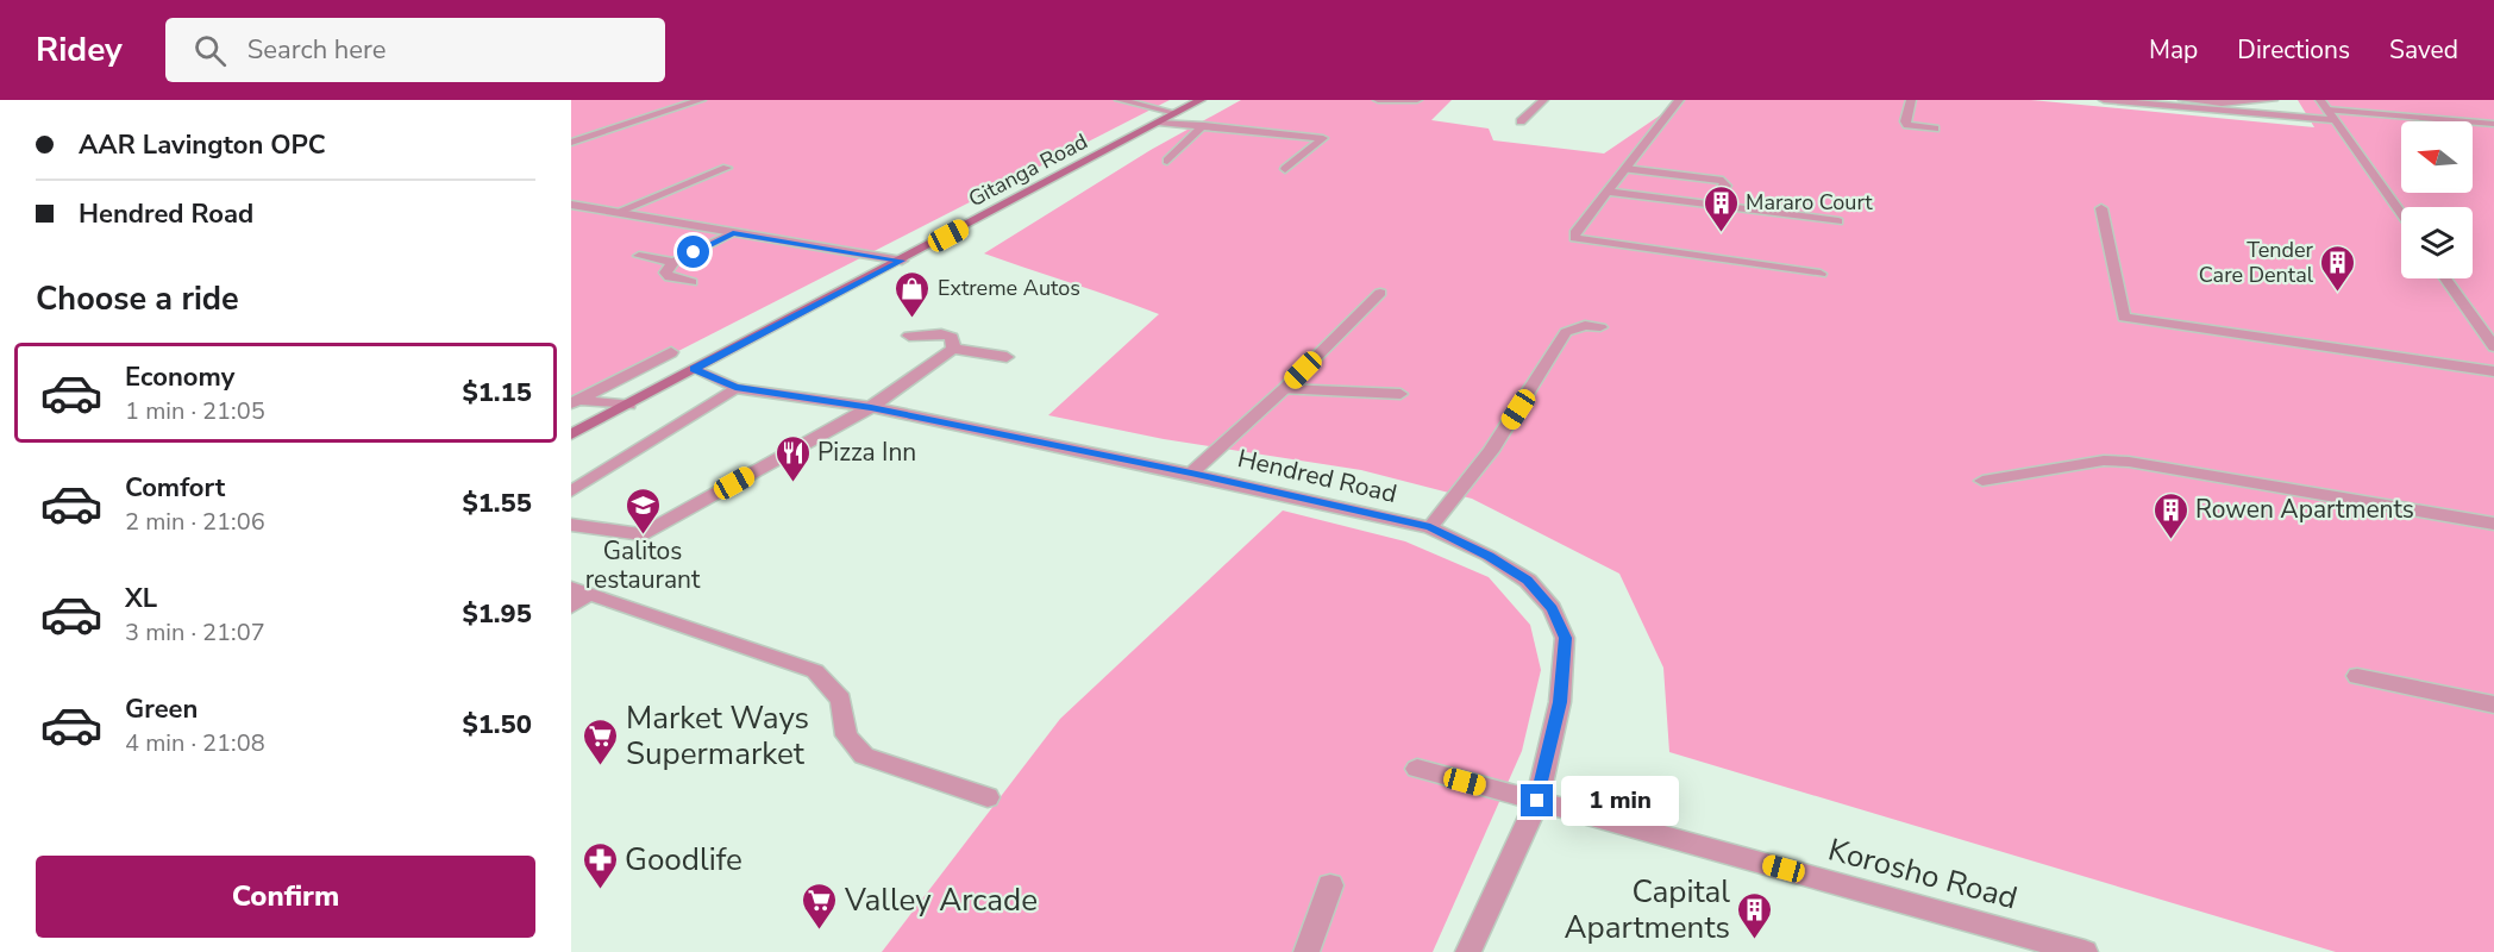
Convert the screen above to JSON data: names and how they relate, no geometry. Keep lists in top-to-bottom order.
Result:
{
  "streets": {
    "main road": ["Gitanga Road"],
    "street": ["Hendred Road", "Korosho Road"]
  },
  "crossings": [
    ["Gitanga Road", "Hendred Road"],
    ["Hendred Road", "Korosho Road"]
  ],
  "places": {
    "building": [
      "Mararo Court",
      "Tender Care Dental",
      "Rowen Apartments",
      "Capital Apartments"
    ],
    "shop": ["Extreme Autos"],
    "restaurant": ["Pizza Inn"],
    "school or university": ["Galitos restaurant"],
    "supermarket": ["Market Ways Supermarket", "Valley Arcade"],
    "pharmacy": ["Goodlife"]
  },
  "north": "left",
  "page": {
    "header": "Ridey",
    "search": "Search here",
    "nav": ["Map", "Directions", "Saved"],
    "banner": ["AAR Lavington OPC", "Hendred Road"],
    "heading": "Choose a ride",
    "list": [
      {
        "name": "Economy",
        "note": "1 min · 21:05",
        "value": "$1.15"
      },
      {
        "name": "Comfort",
        "note": "2 min · 21:06",
        "value": "$1.55"
      },
      {
        "name": "XL",
        "note": "3 min · 21:07",
        "value": "$1.95"
      },
      {
        "name": "Green",
        "note": "4 min · 21:08",
        "value": "$1.50"
      }
    ],
    "bubble": "1 min",
    "buttons": "Confirm"
  }
}
